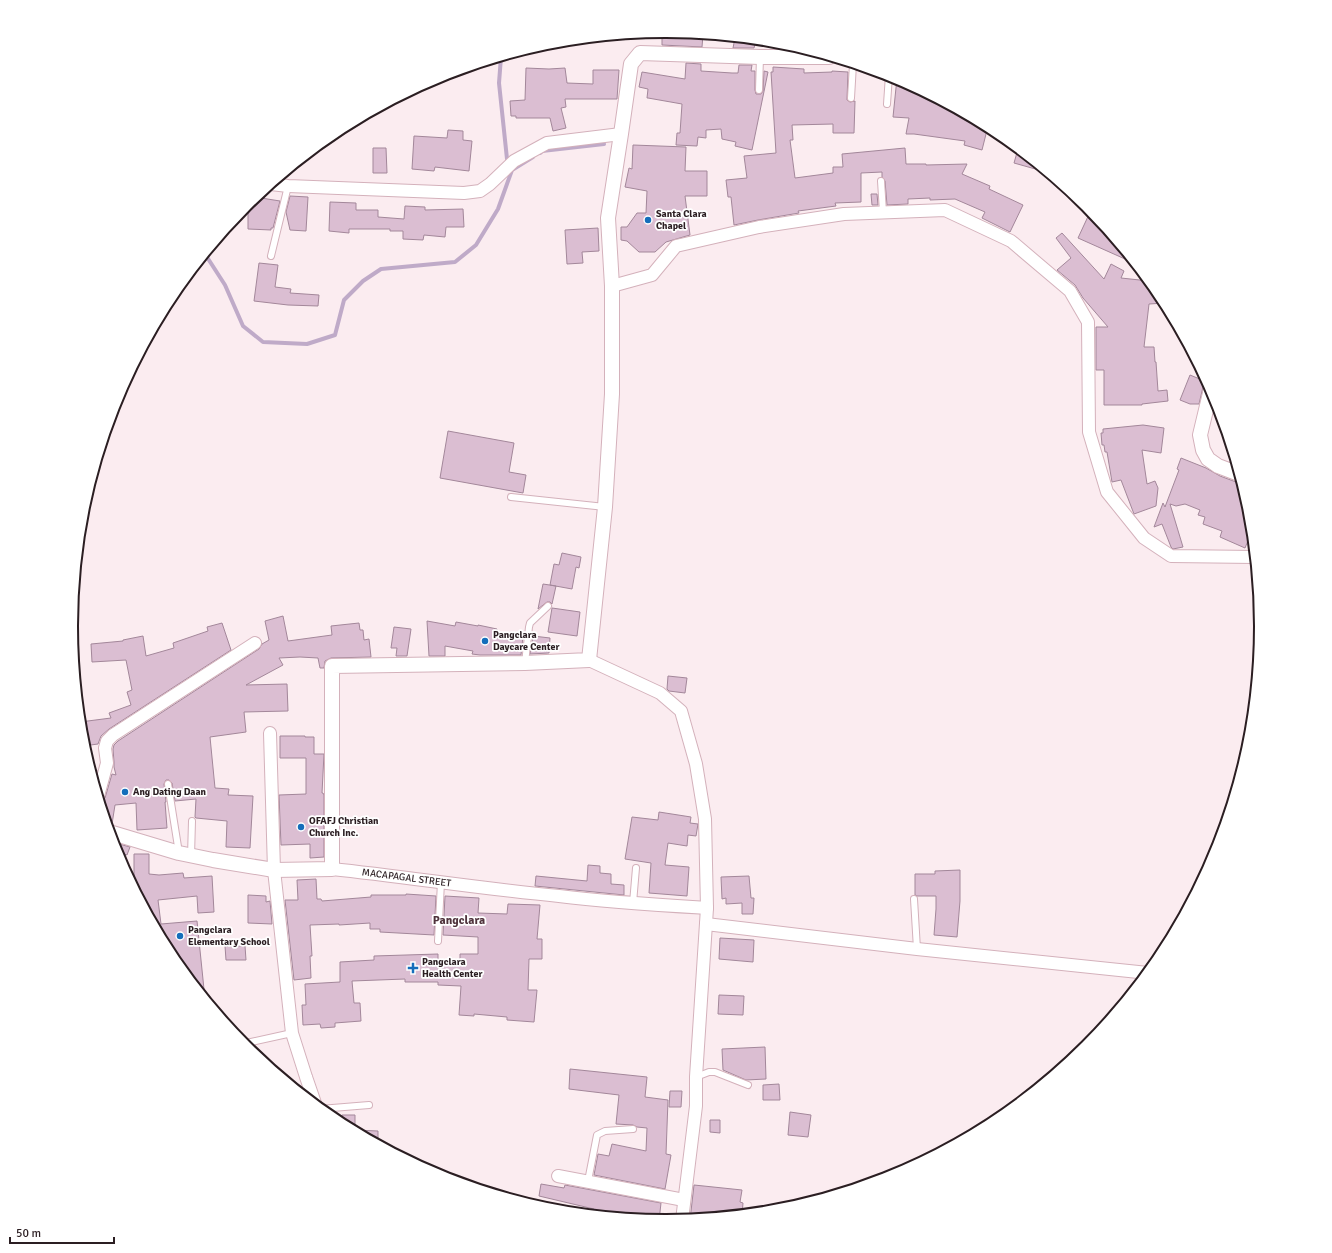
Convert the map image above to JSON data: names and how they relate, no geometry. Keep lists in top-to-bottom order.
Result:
{
  "streets": {
    "street": ["MACAPAGAL STREET"]
  },
  "districts": ["Pangclara"],
  "places": {
    "other": [
      "Santa Clara Chapel",
      "Pangclara Daycare Center",
      "Ang Dating Daan",
      "OFAFJ Christian Church Inc.",
      "Pangclara Elementary School"
    ],
    "health": ["Pangclara Health Center"]
  },
  "scale_bar": "50 m"
}
